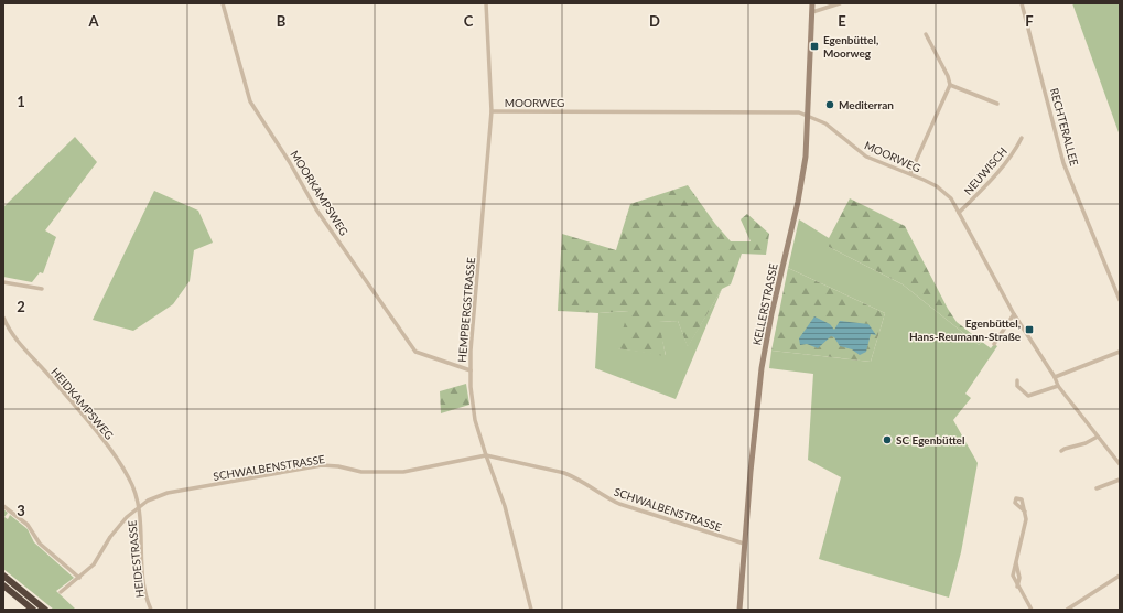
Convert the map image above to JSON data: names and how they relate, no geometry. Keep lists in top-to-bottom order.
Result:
{
  "streets": {
    "main road": ["KELLERSTRASSE"],
    "street": [
      "MOORWEG",
      "RECHTERALLEE",
      "NEUWISCH",
      "MOORKAMPSWEG",
      "HEMPBERGSTRASSE",
      "HEIDKAMPSWEG",
      "SCHWALBENSTRASSE",
      "HEIDESTRASSE"
    ]
  },
  "crossings": [
    ["MOORWEG", "NEUWISCH"],
    ["MOORWEG", "KELLERSTRASSE"],
    ["MOORWEG", "HEMPBERGSTRASSE"],
    ["MOORKAMPSWEG", "HEMPBERGSTRASSE"],
    ["KELLERSTRASSE", "SCHWALBENSTRASSE"],
    ["HEMPBERGSTRASSE", "SCHWALBENSTRASSE"],
    ["HEIDKAMPSWEG", "SCHWALBENSTRASSE"],
    ["HEIDKAMPSWEG", "HEIDESTRASSE"],
    ["SCHWALBENSTRASSE", "HEIDESTRASSE"]
  ],
  "places": {
    "transit": ["Egenbüttel, Moorweg", "Egenbüttel, Hans-Reumann-Straße"],
    "other": ["Mediterran", "SC Egenbüttel"]
  },
  "grid": {
    "columns": [
      "A",
      "B",
      "C",
      "D",
      "E",
      "F"
    ],
    "rows": ["1", "2", "3"]
  }
}
